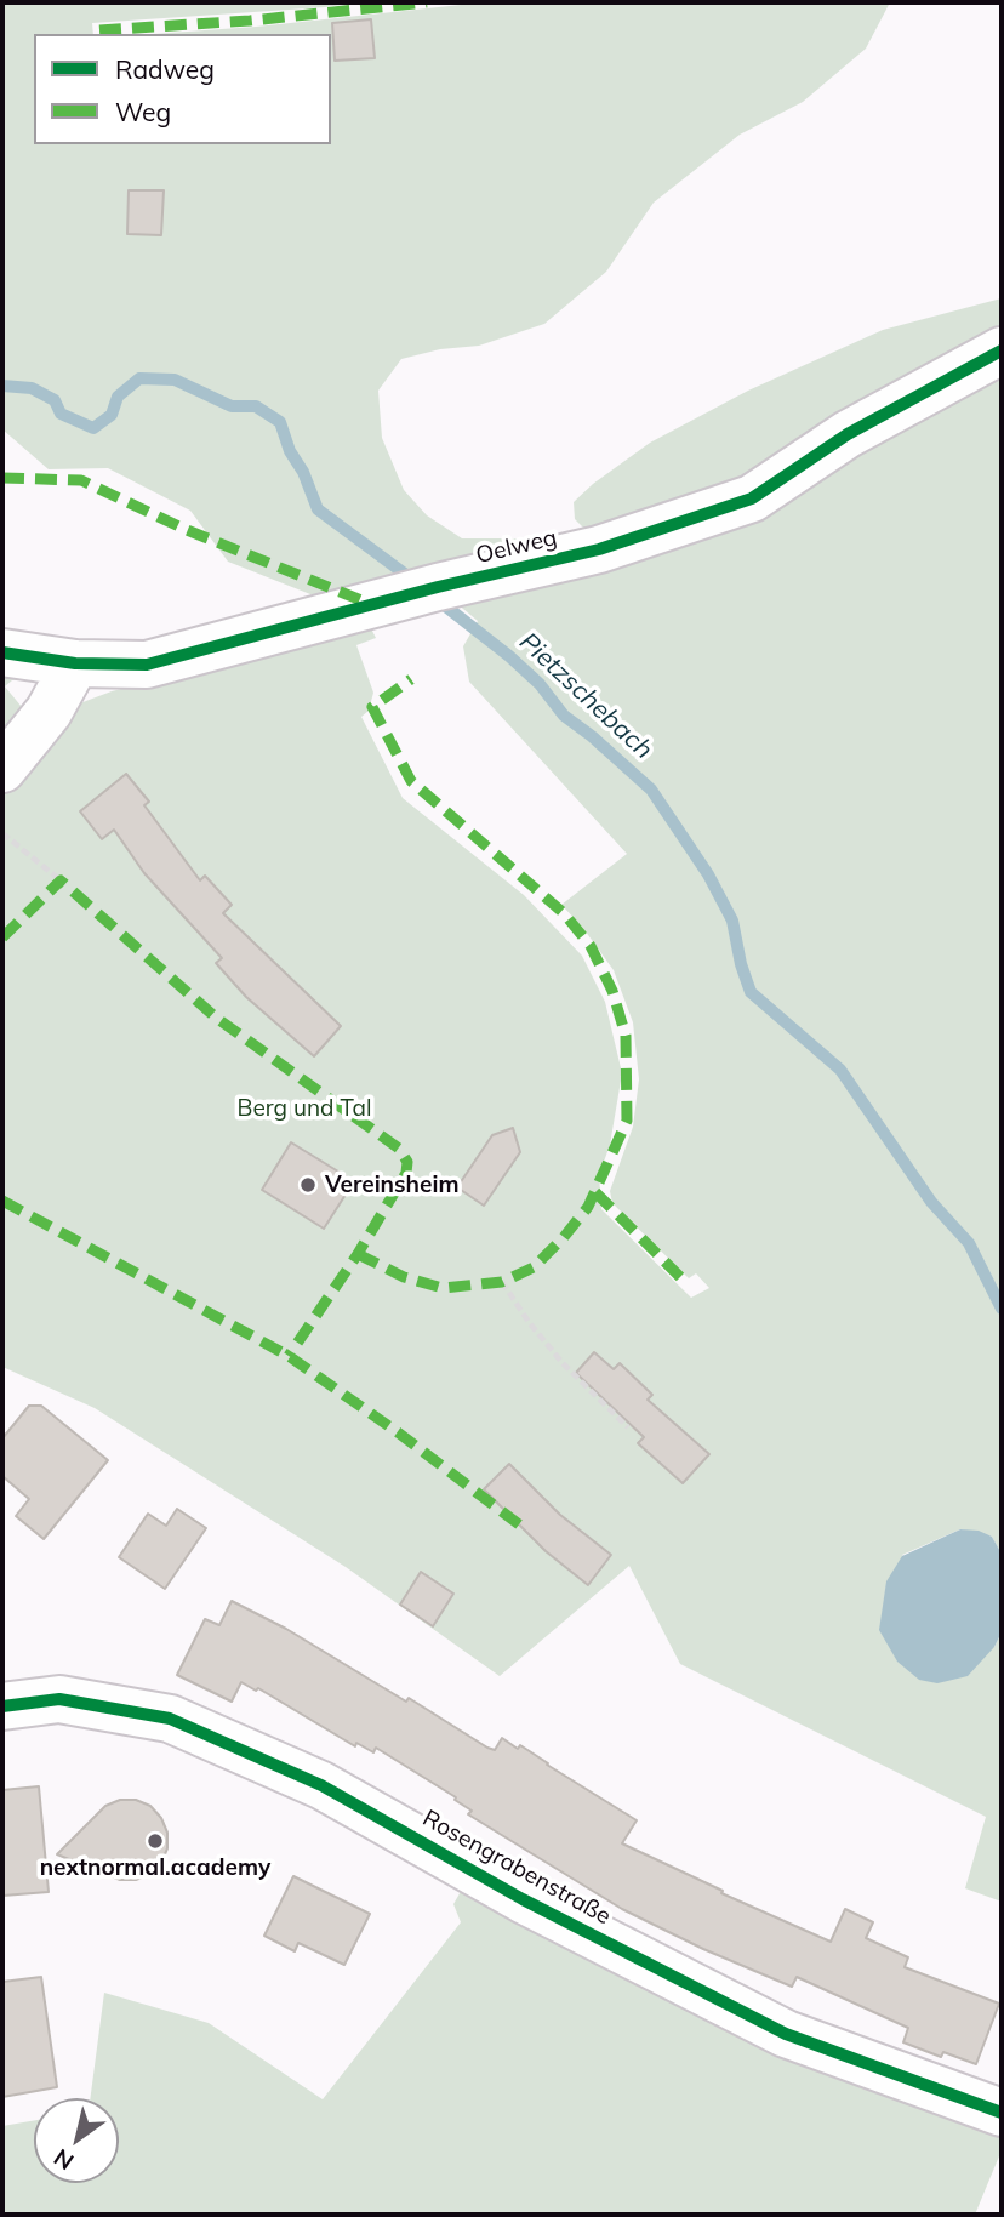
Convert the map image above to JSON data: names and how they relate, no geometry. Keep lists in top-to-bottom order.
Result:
{
  "streets": {
    "street": ["Oelweg", "Rosengrabenstraße"]
  },
  "water": ["Pietzschebach"],
  "parks": ["Berg und Tal"],
  "places": ["Vereinsheim", "nextnormal.academy"],
  "legend": ["Radweg", "Weg"],
  "north": "bottom left"
}
